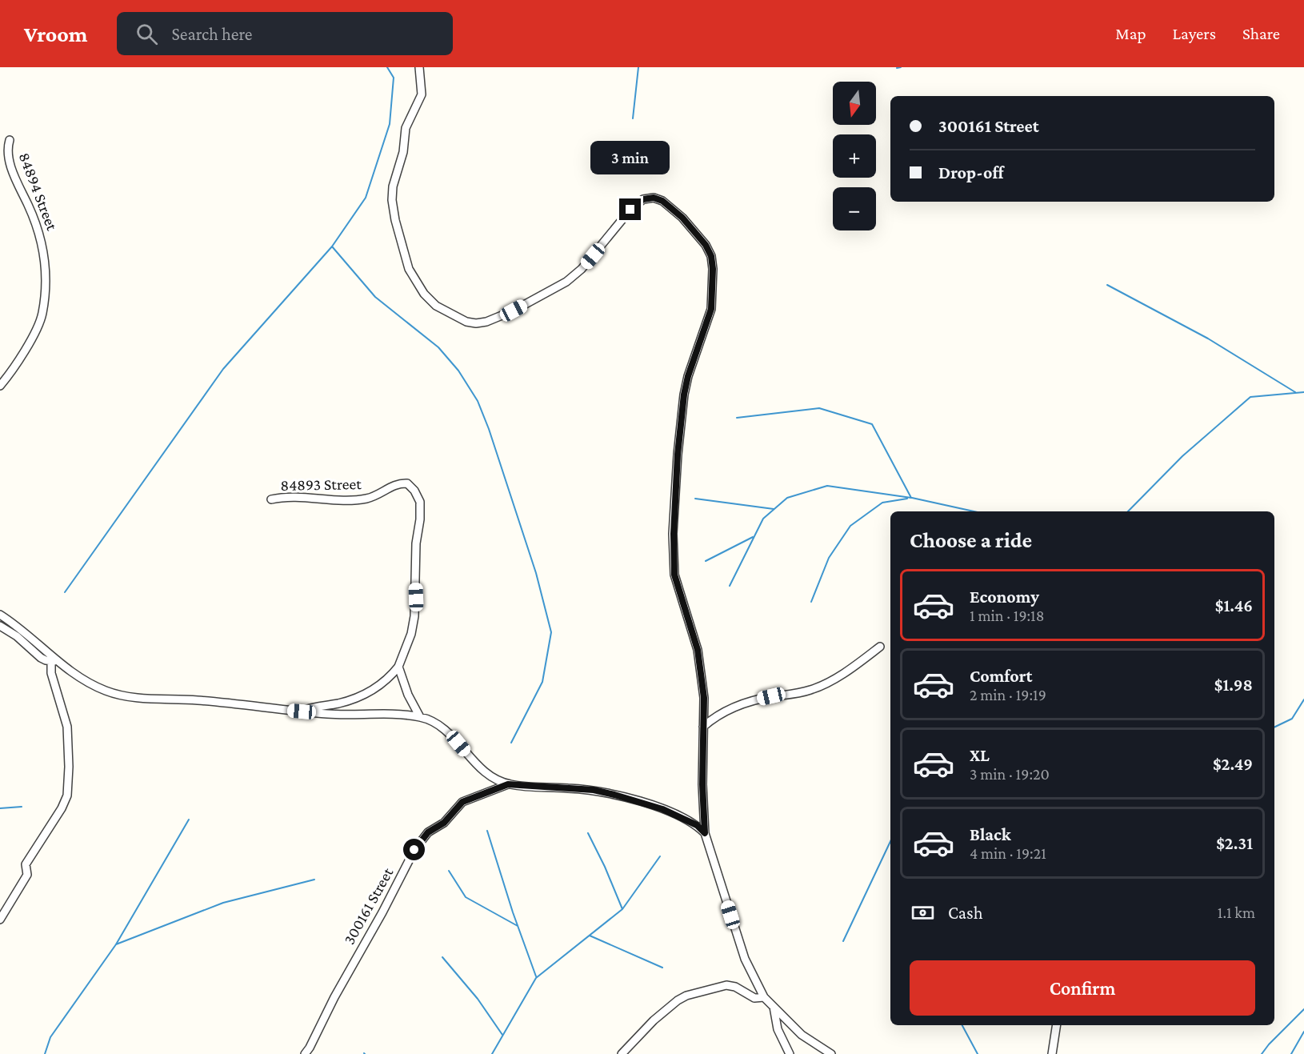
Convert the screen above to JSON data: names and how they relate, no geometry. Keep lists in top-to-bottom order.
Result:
{
  "streets": {
    "street": ["84894 Street", "84893 Street", "300161 Street"]
  },
  "north": "bottom",
  "page": {
    "header": "Vroom",
    "search": "Search here",
    "nav": ["Map", "Layers", "Share"],
    "map_buttons": ["+", "−"],
    "banner": ["300161 Street", "Drop-off"],
    "bubble": "3 min",
    "heading": "Choose a ride",
    "list": [
      {
        "name": "Economy",
        "note": "1 min · 19:18",
        "value": "$1.46"
      },
      {
        "name": "Comfort",
        "note": "2 min · 19:19",
        "value": "$1.98"
      },
      {
        "name": "XL",
        "note": "3 min · 19:20",
        "value": "$2.49"
      },
      {
        "name": "Black",
        "note": "4 min · 19:21",
        "value": "$2.31"
      }
    ],
    "pay": ["Cash", "1.1 km"],
    "buttons": "Confirm"
  }
}
